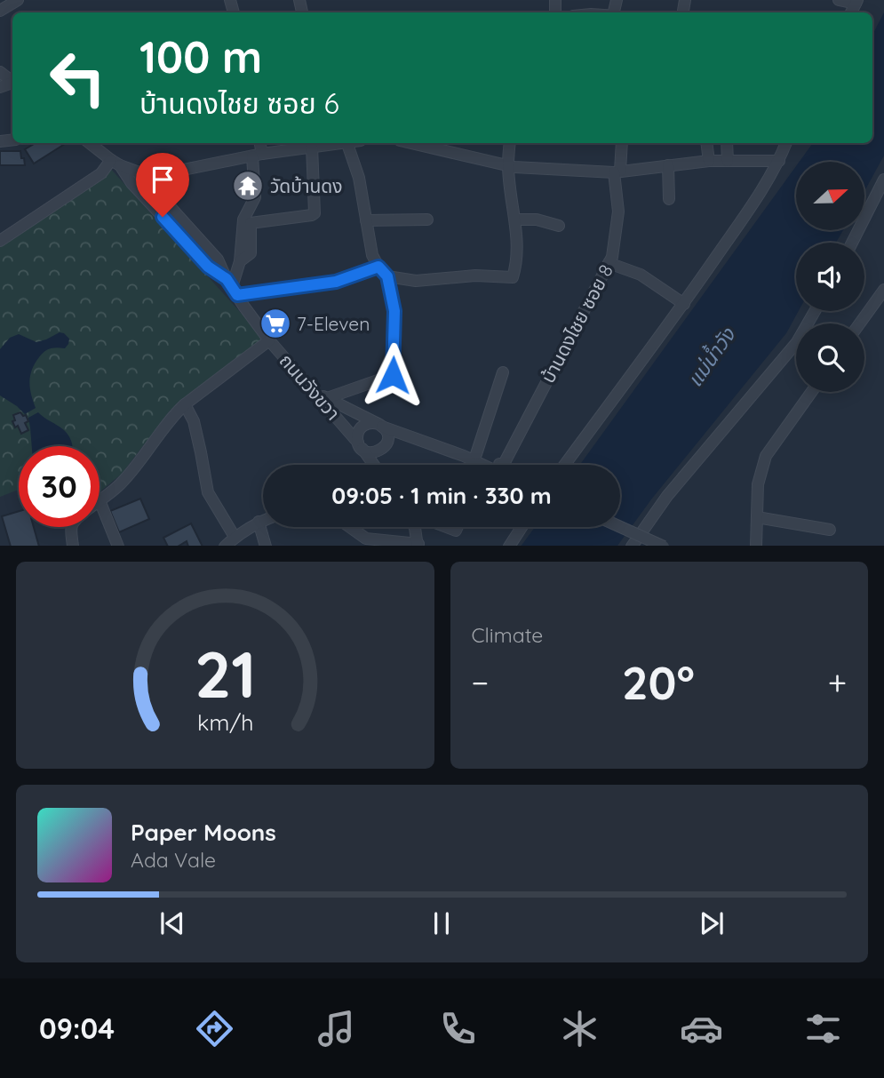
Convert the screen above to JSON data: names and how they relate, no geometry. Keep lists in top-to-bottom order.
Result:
{
  "streets": {
    "street": ["บ้านดงไชย ซอย 8", "ถนนวังขวา"]
  },
  "water": ["แม่น้ำวัง"],
  "places": {
    "temple": ["วัดบ้านดง"],
    "supermarket": ["7-Eleven"]
  },
  "north": "right",
  "page": {
    "turn": ["100 m", "บ้านดงไชย ซอย 6"],
    "limit": "30",
    "trip": "09:05 · 1 min · 330 m",
    "tile": "Climate",
    "heat": ["−", "20°", "+"],
    "song": ["Paper Moons", "Ada Vale"],
    "tabs": "09:04",
    "gauge": ["21", "km/h"]
  }
}
